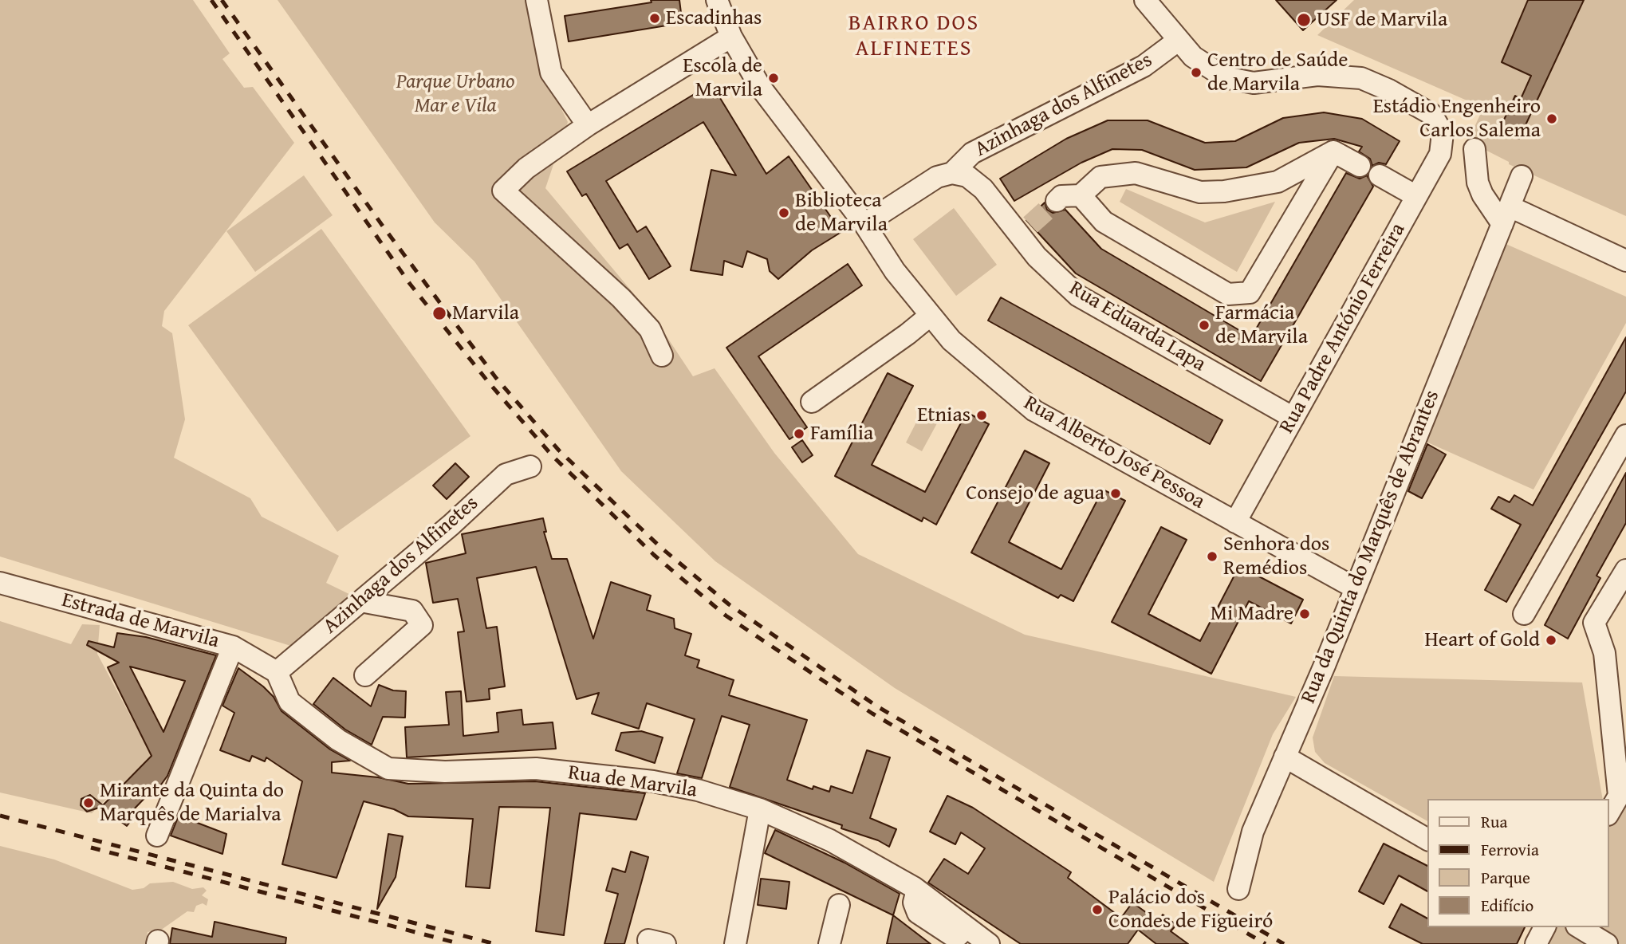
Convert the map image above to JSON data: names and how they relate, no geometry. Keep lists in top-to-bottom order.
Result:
{
  "streets": {
    "street": [
      "Azinhaga dos Alfinetes",
      "Rua Eduarda Lapa",
      "Rua Padre António Ferreira",
      "Rua Alberto José Pessoa",
      "Rua da Quinta do Marquês de Abrantes",
      "Estrada de Marvila",
      "Rua de Marvila"
    ]
  },
  "crossings": [
    ["Azinhaga dos Alfinetes", "Rua Eduarda Lapa"],
    ["Azinhaga dos Alfinetes", "Rua Padre António Ferreira"],
    ["Azinhaga dos Alfinetes", "Estrada de Marvila"],
    ["Azinhaga dos Alfinetes", "Rua de Marvila"],
    ["Rua Eduarda Lapa", "Rua Padre António Ferreira"],
    ["Rua Padre António Ferreira", "Rua Alberto José Pessoa"],
    ["Rua Alberto José Pessoa", "Rua da Quinta do Marquês de Abrantes"],
    ["Estrada de Marvila", "Rua de Marvila"]
  ],
  "districts": ["BAIRRO DOS ALFINETES"],
  "parks": ["Parque Urbano Mar e Vila"],
  "places": [
    "Escadinhas",
    "USF de Marvila",
    "Centro de Saúde de Marvila",
    "Escola de Marvila",
    "Estádio Engenheiro Carlos Salema",
    "Biblioteca de Marvila",
    "Marvila",
    "Farmácia de Marvila",
    "Etnias",
    "Família",
    "Consejo de agua",
    "Senhora dos Remédios",
    "Mi Madre",
    "Heart of Gold",
    "Mirante da Quinta do Marquês de Marialva",
    "Palácio dos Condes de Figueiró"
  ],
  "legend": [
    "Rua",
    "Ferrovia",
    "Parque",
    "Edifício"
  ]
}
